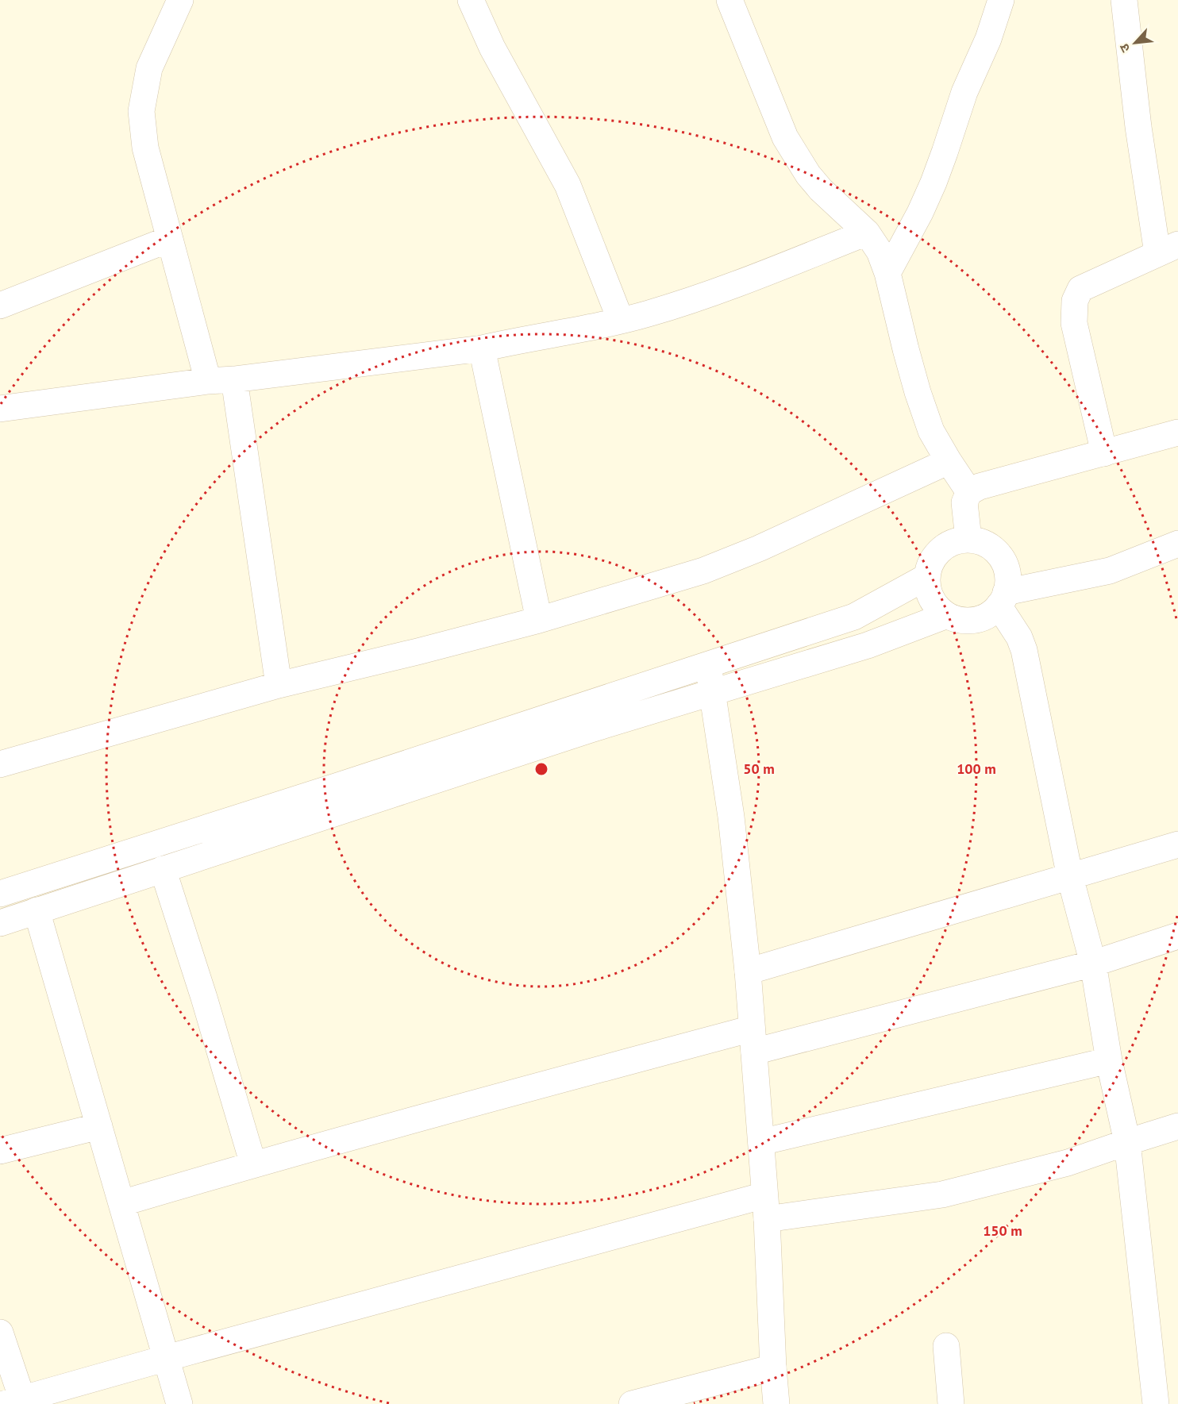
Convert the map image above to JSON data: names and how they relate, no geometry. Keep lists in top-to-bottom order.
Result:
{
  "north": "bottom left",
  "rings": ["50 m", "100 m", "150 m"]
}
